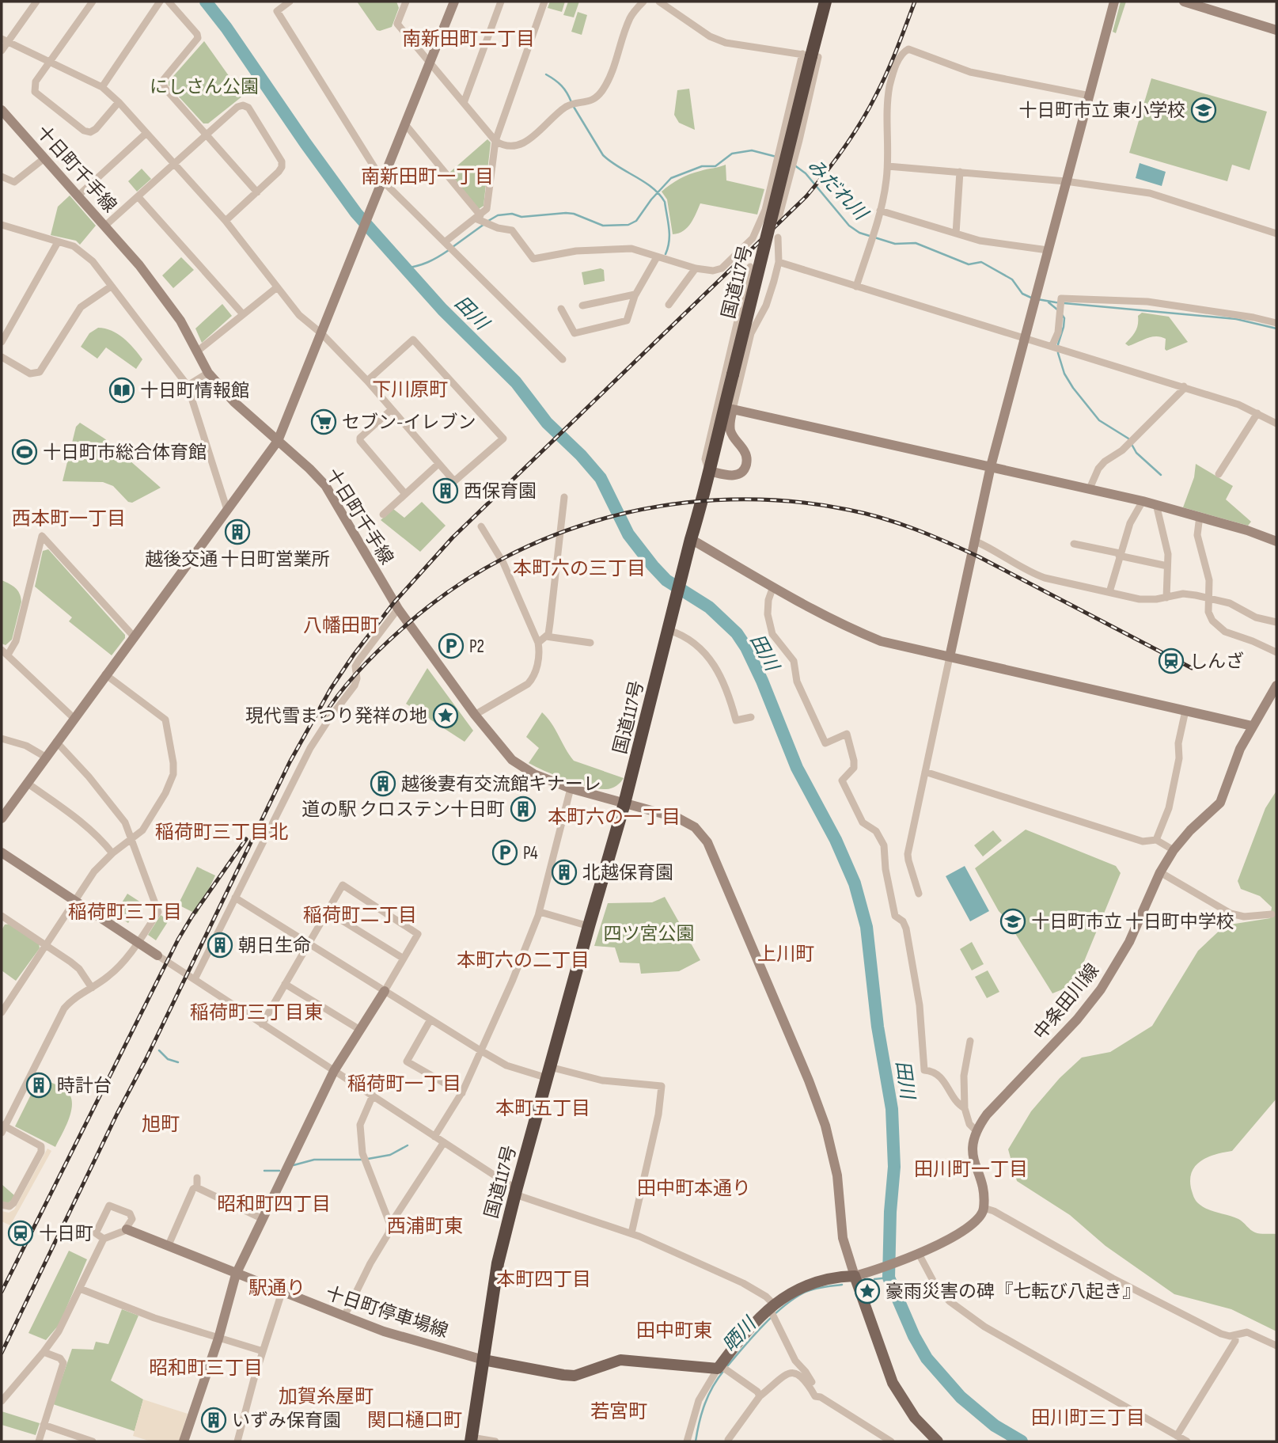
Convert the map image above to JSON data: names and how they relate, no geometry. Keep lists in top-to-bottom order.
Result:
{
  "streets": {
    "highway": ["国道117号"],
    "street": ["十日町千手線", "中条田川線", "十日町停車場線"]
  },
  "crossings": [
    ["十日町千手線", "国道117号"],
    ["国道117号", "十日町停車場線"]
  ],
  "districts": [
    "南新田町二丁目",
    "南新田町一丁目",
    "下川原町",
    "西本町一丁目",
    "本町六の三丁目",
    "八幡田町",
    "本町六の一丁目",
    "稲荷町三丁目北",
    "稲荷町三丁目",
    "稲荷町二丁目",
    "上川町",
    "本町六の二丁目",
    "稲荷町三丁目東",
    "稲荷町一丁目",
    "本町五丁目",
    "旭町",
    "田川町一丁目",
    "田中町本通り",
    "昭和町四丁目",
    "西浦町東",
    "本町四丁目",
    "駅通り",
    "田中町東",
    "昭和町三丁目",
    "加賀糸屋町",
    "若宮町",
    "田川町三丁目",
    "関口樋口町"
  ],
  "water": ["みだれ川", "田川", "晒川"],
  "parks": ["にしさん公園", "四ツ宮公園"],
  "places": {
    "school or university": ["十日町市立 東小学校", "十日町市立 十日町中学校"],
    "library": ["十日町情報館"],
    "supermarket": ["セブン-イレブン"],
    "sports": ["十日町市総合体育館"],
    "building": [
      "西保育園",
      "越後交通 十日町営業所",
      "越後妻有交流館キナーレ",
      "道の駅 クロステン十日町",
      "北越保育園",
      "朝日生命",
      "時計台",
      "いずみ保育園"
    ],
    "parking": ["P2", "P4"],
    "station": ["しんざ", "十日町"],
    "place": ["現代雪まつり発祥の地", "豪雨災害の碑『七転び八起き』"]
  }
}
